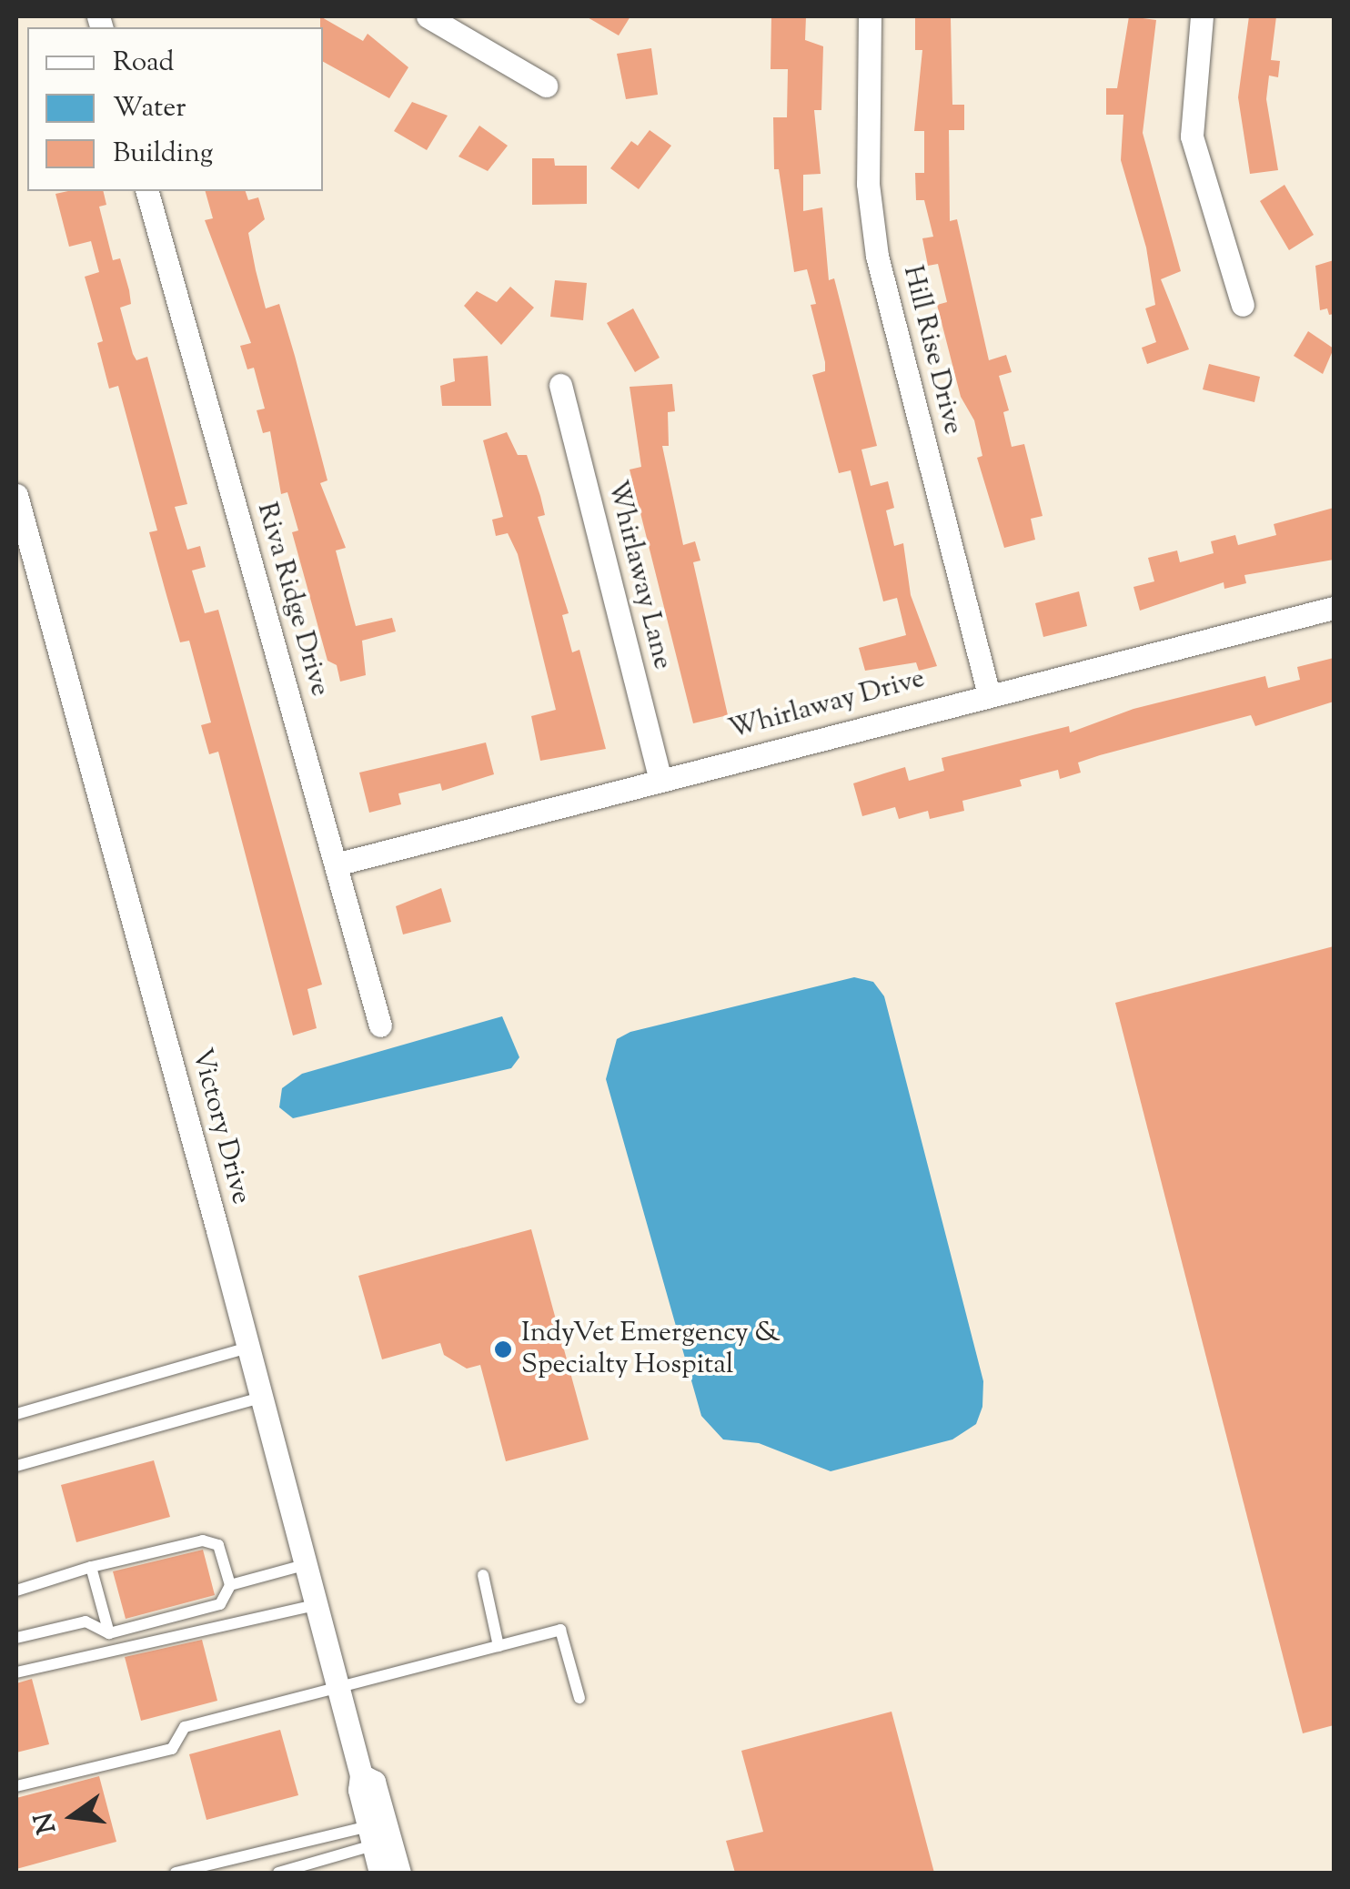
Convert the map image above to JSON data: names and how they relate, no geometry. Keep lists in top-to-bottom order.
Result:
{
  "streets": {
    "street": [
      "Hill Rise Drive",
      "Whirlaway Lane",
      "Riva Ridge Drive",
      "Whirlaway Drive",
      "Victory Drive"
    ]
  },
  "crossings": [
    ["Hill Rise Drive", "Whirlaway Drive"],
    ["Whirlaway Lane", "Whirlaway Drive"],
    ["Riva Ridge Drive", "Whirlaway Drive"]
  ],
  "places": ["IndyVet Emergency & Specialty Hospital"],
  "legend": ["Road", "Water", "Building"],
  "north": "left"
}
